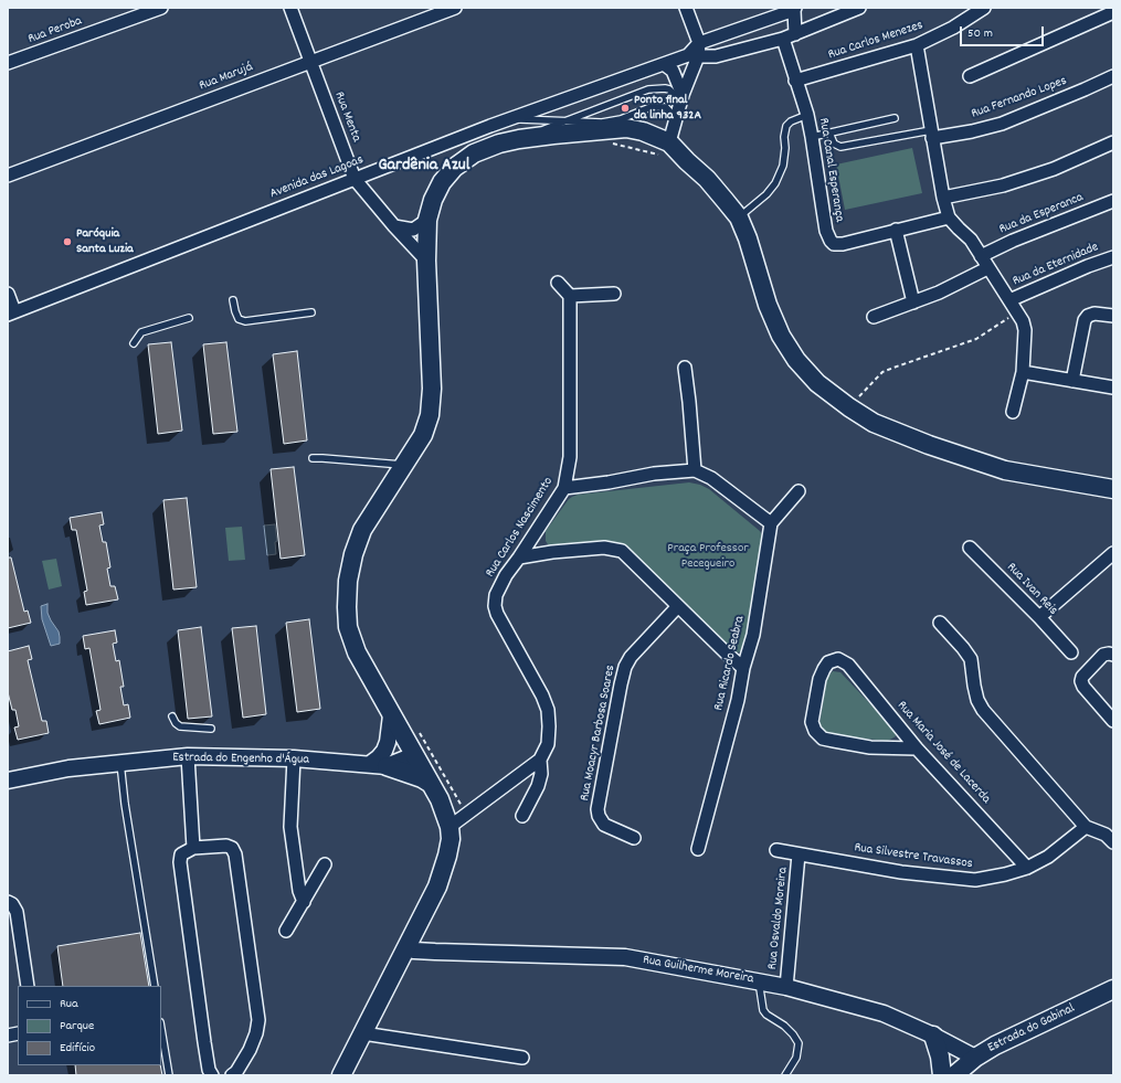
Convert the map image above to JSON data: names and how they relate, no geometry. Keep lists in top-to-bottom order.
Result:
{
  "streets": {
    "main road": ["Estrada do Gabinal"],
    "street": [
      "Rua Peroba",
      "Rua Carlos Menezes",
      "Rua Marujá",
      "Rua Fernando Lopes",
      "Rua Menta",
      "Rua Canal Esperança",
      "Avenida das Lagoas",
      "Rua da Esperanca",
      "Rua da Eternidade",
      "Rua Carlos Nascimento",
      "Rua Ivan Reis",
      "Rua Ricardo Seabra",
      "Rua Moacyr Barbosa Soares",
      "Rua Maria José de Lacerda",
      "Estrada do Engenho d'Água",
      "Rua Silvestre Travassos",
      "Rua Osvaldo Moreira",
      "Rua Guilherme Moreira"
    ]
  },
  "crossings": [
    ["Rua Carlos Menezes", "Rua Canal Esperança"],
    ["Rua Marujá", "Rua Menta"],
    ["Rua Menta", "Avenida das Lagoas"],
    ["Rua Canal Esperança", "Avenida das Lagoas"],
    ["Rua Maria José de Lacerda", "Rua Silvestre Travassos"],
    ["Rua Silvestre Travassos", "Rua Osvaldo Moreira"],
    ["Rua Osvaldo Moreira", "Rua Guilherme Moreira"],
    ["Rua Guilherme Moreira", "Estrada do Gabinal"]
  ],
  "districts": ["Gardênia Azul"],
  "parks": ["Praça Professor Pecegueiro"],
  "places": ["Ponto final da linha 932A", "Paróquia Santa Luzia"],
  "legend": ["Rua", "Parque", "Edifício"],
  "scale_bar": "50 m"
}
